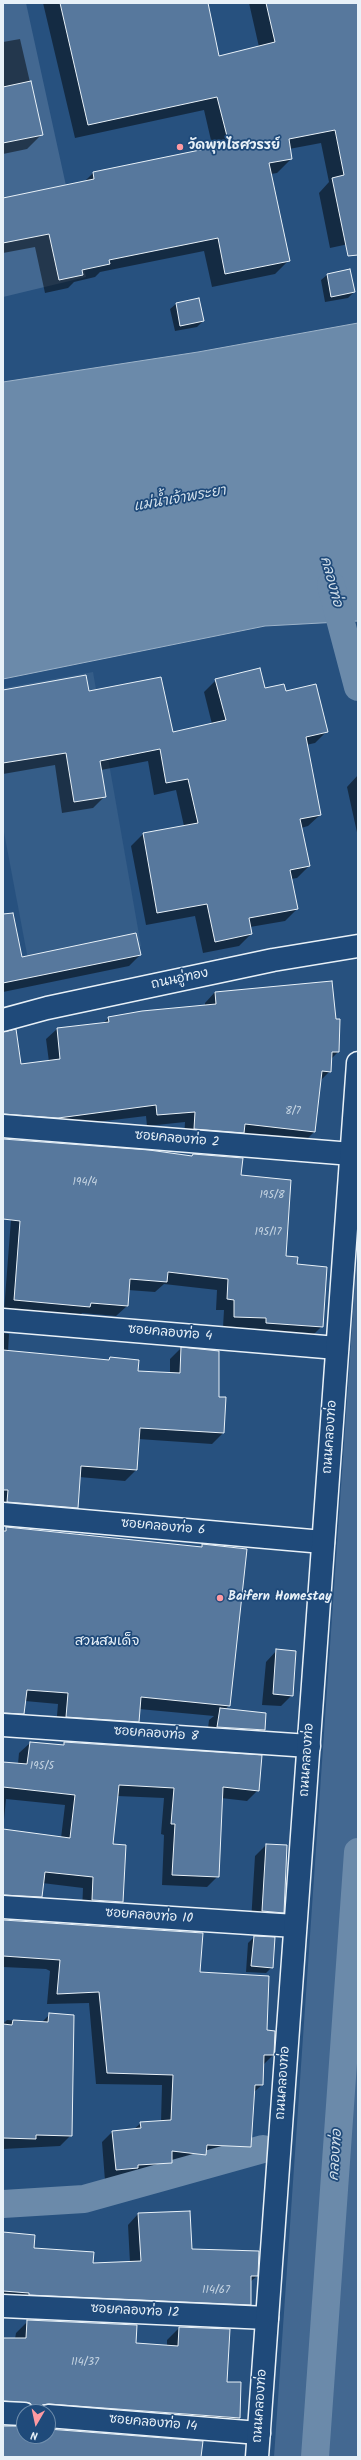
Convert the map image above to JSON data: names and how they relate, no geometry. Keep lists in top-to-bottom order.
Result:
{
  "streets": {
    "street": [
      "ถนนอู่ทอง",
      "ซอยคลองท่อ 2",
      "ซอยคลองท่อ 4",
      "ถนนคลองท่อ",
      "ซอยคลองท่อ 6",
      "ซอยคลองท่อ 8",
      "ซอยคลองท่อ 10",
      "ซอยคลองท่อ 12",
      "ซอยคลองท่อ 14"
    ]
  },
  "crossings": [
    ["ซอยคลองท่อ 2", "ถนนคลองท่อ"],
    ["ซอยคลองท่อ 4", "ถนนคลองท่อ"],
    ["ถนนคลองท่อ", "ซอยคลองท่อ 6"],
    ["ถนนคลองท่อ", "ซอยคลองท่อ 8"],
    ["ถนนคลองท่อ", "ซอยคลองท่อ 10"],
    ["ถนนคลองท่อ", "ซอยคลองท่อ 12"],
    ["ถนนคลองท่อ", "ซอยคลองท่อ 14"]
  ],
  "districts": ["สวนสมเด็จ"],
  "water": ["แม่น้ำเจ้าพระยา", "คลองท่อ"],
  "places": ["วัดพุทไธศวรรย์", "Baifern Homestay"],
  "house_numbers": [
    "8/7",
    "194/4",
    "195/8",
    "195/17",
    "195/5",
    "114/67",
    "114/37"
  ],
  "north": "bottom"
}
